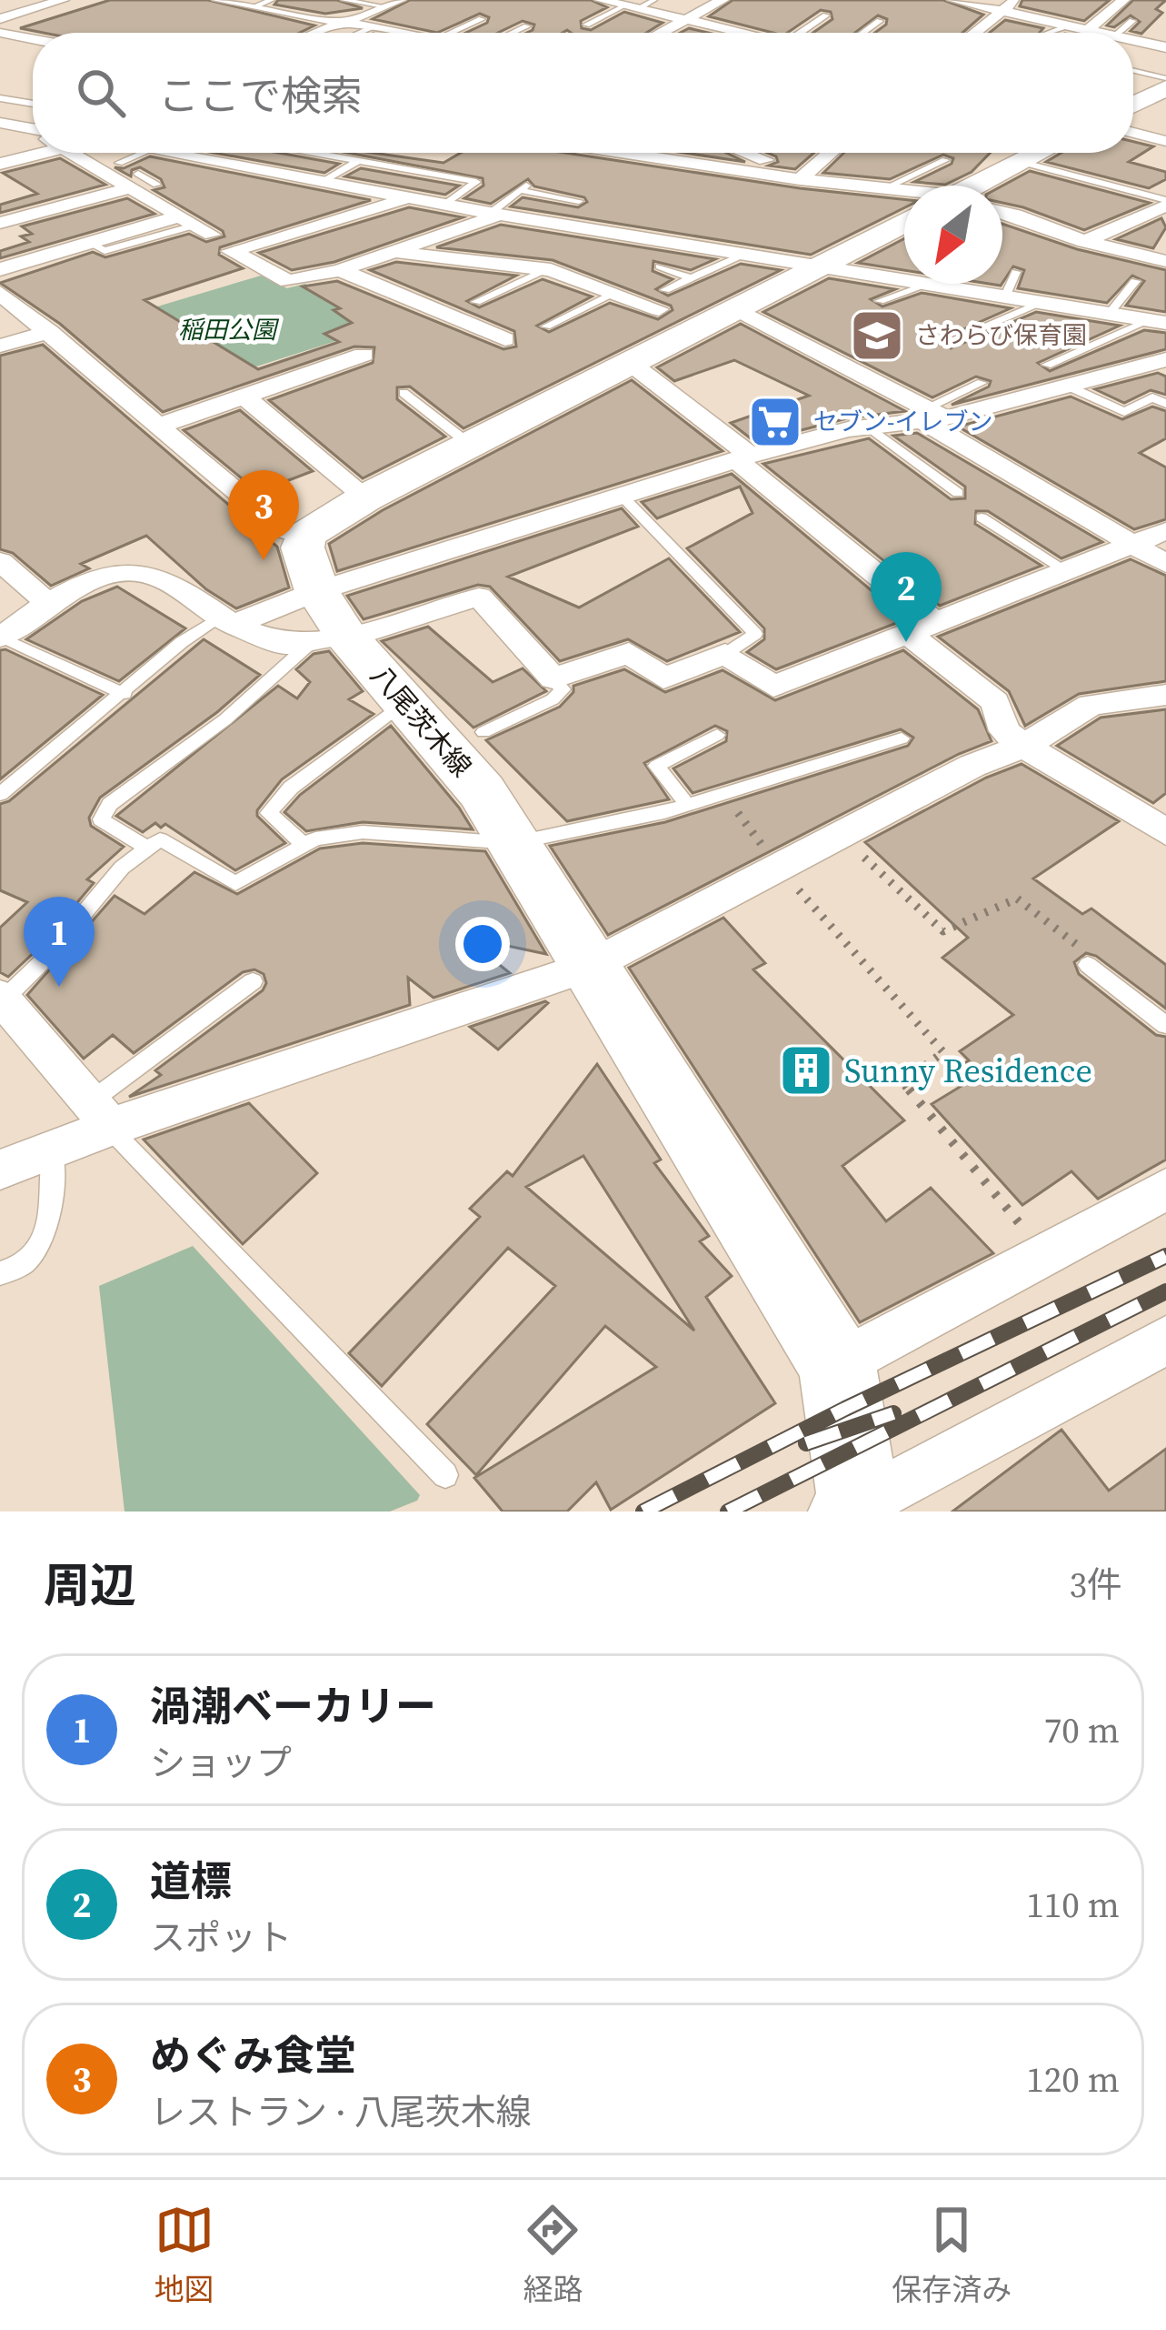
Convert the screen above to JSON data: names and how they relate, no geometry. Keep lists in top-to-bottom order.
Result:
{
  "streets": {
    "main road": ["八尾茨木線"]
  },
  "parks": ["稲田公園"],
  "places": {
    "school or university": ["さわらび保育園"],
    "supermarket": ["セブン-イレブン"],
    "building": ["Sunny Residence"]
  },
  "north": "bottom left",
  "page": {
    "search": "ここで検索",
    "pins": ["3", "2", "1"],
    "heading": ["周辺", "3件"],
    "list": [
      {
        "mark": "1",
        "name": "渦潮ベーカリー",
        "note": "ショップ",
        "value": "70 m"
      },
      {
        "mark": "2",
        "name": "道標",
        "note": "スポット",
        "value": "110 m"
      },
      {
        "mark": "3",
        "name": "めぐみ食堂",
        "note": "レストラン · 八尾茨木線",
        "value": "120 m"
      }
    ],
    "nav": ["地図", "経路", "保存済み"]
  }
}
